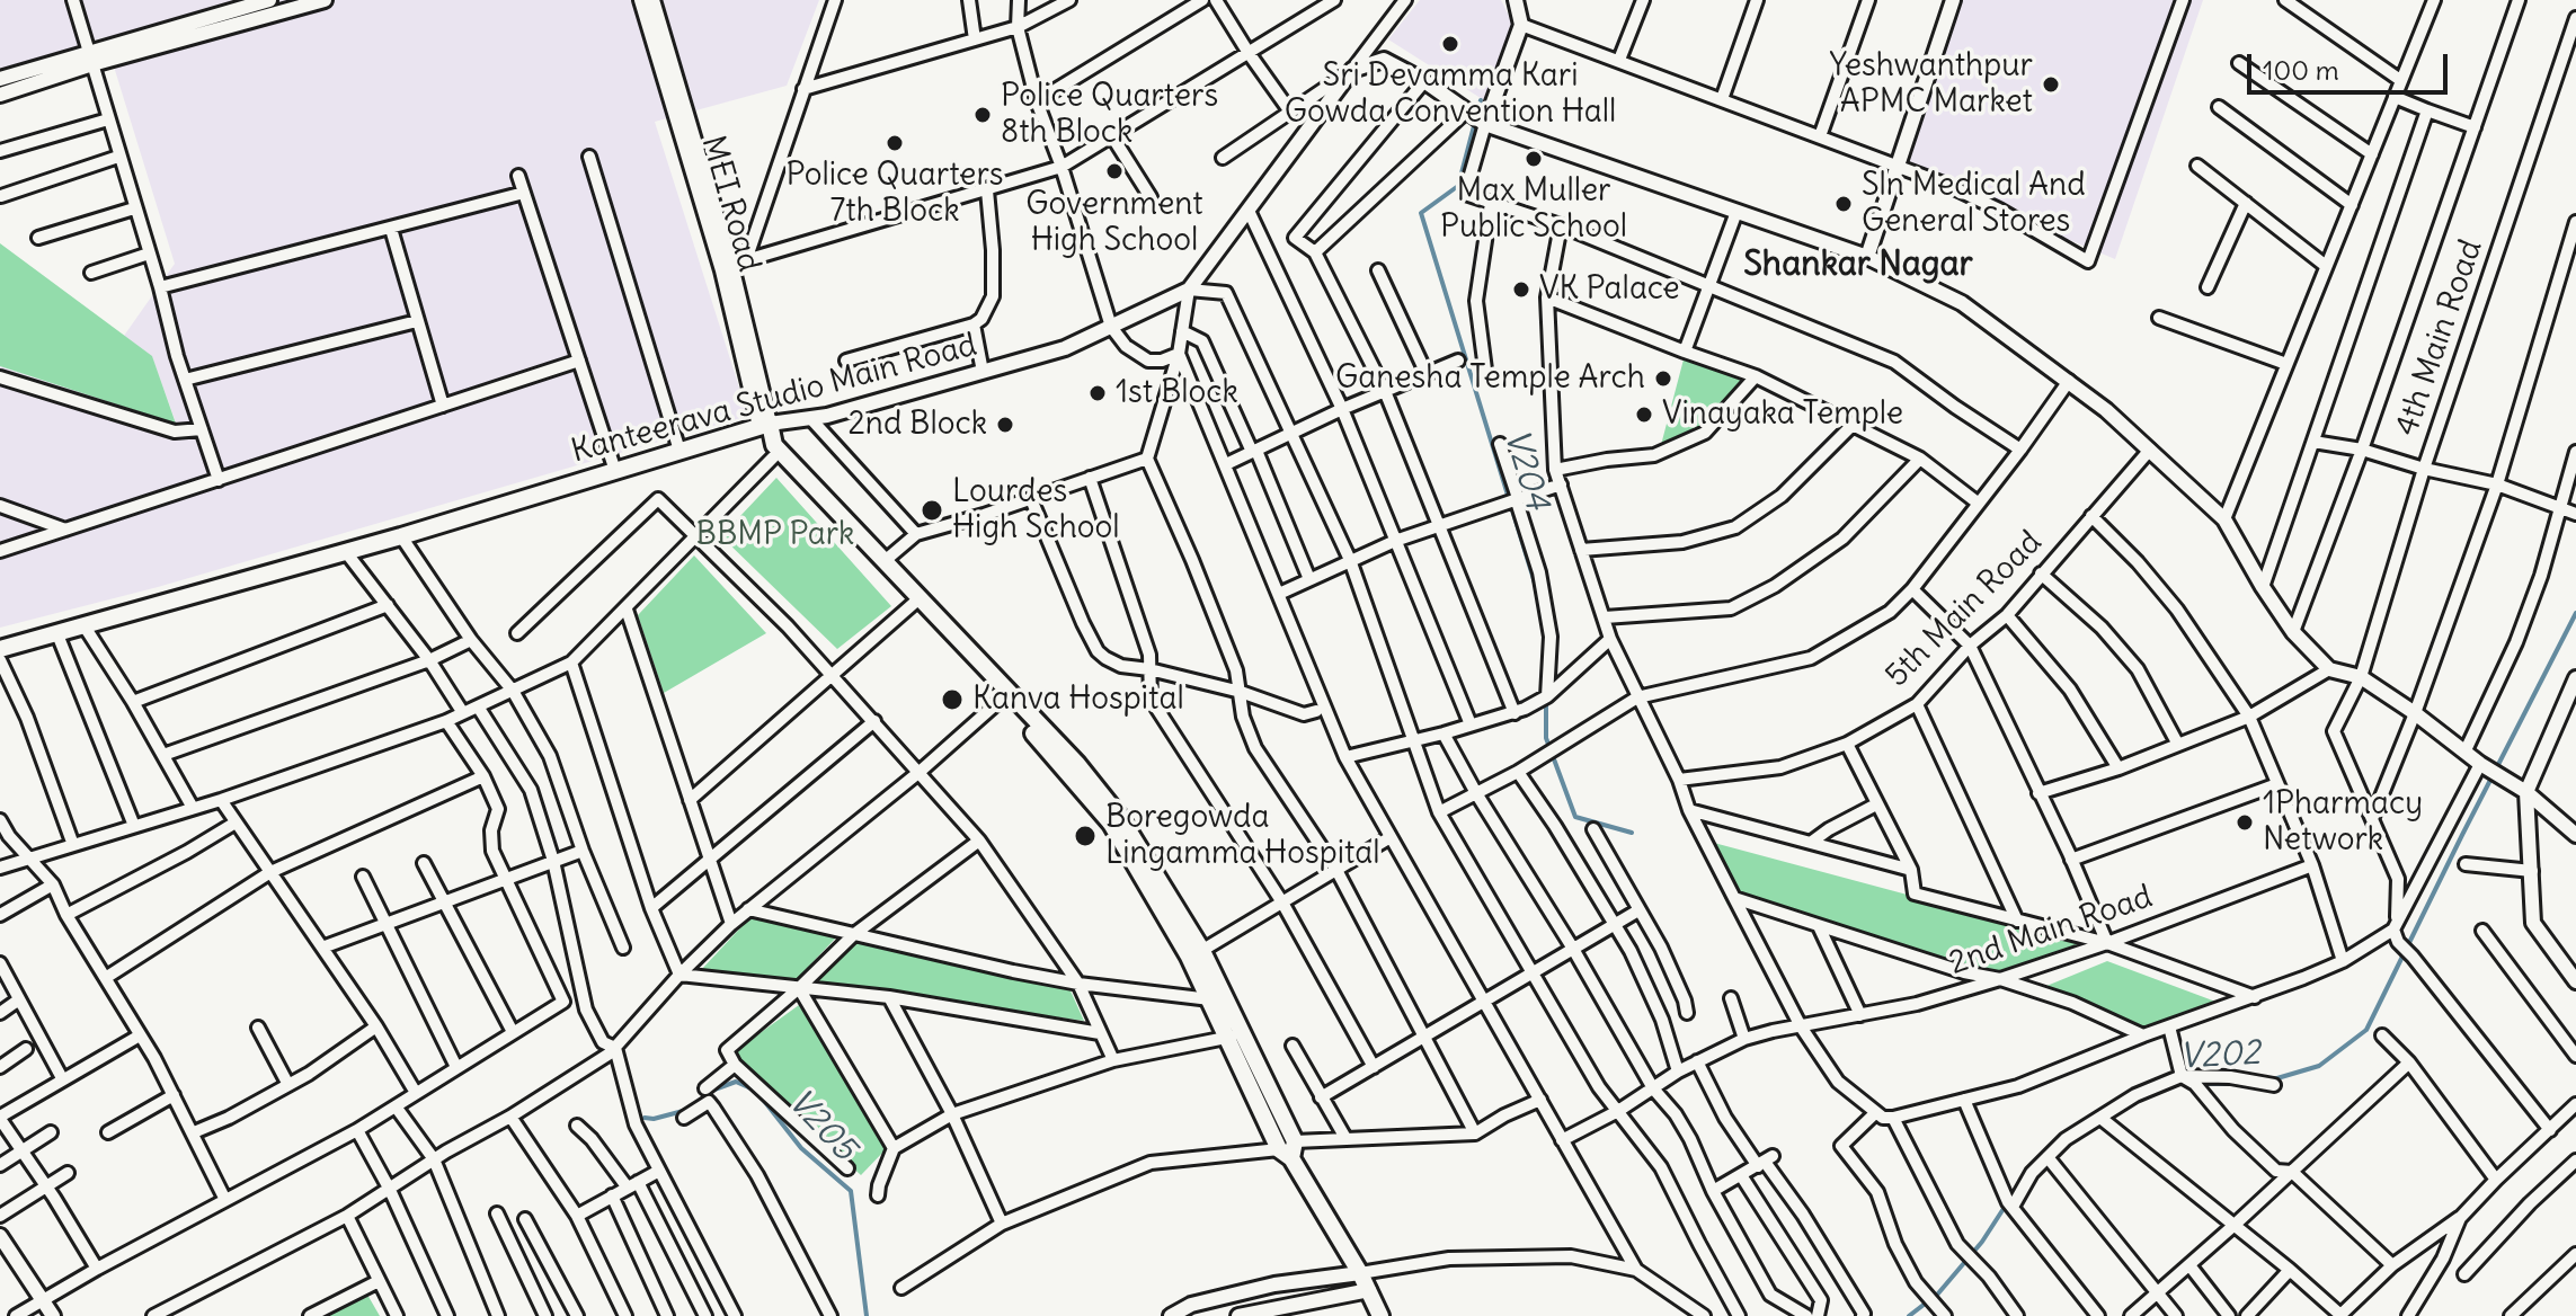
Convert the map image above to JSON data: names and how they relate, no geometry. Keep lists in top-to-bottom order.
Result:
{
  "streets": {
    "main road": ["Kanteerava Studio Main Road"],
    "street": [
      "MEI Road",
      "4th Main Road",
      "5th Main Road",
      "2nd Main Road"
    ]
  },
  "crossings": [
    ["MEI Road", "Kanteerava Studio Main Road"]
  ],
  "districts": ["Shankar Nagar"],
  "water": ["V204", "V202", "V205"],
  "parks": ["BBMP Park"],
  "places": [
    "Sri Devamma Kari Gowda Convention Hall",
    "Yeshwanthpur APMC Market",
    "Police Quarters 8th Block",
    "Police Quarters 7th Block",
    "Max Muller Public School",
    "Government High School",
    "Sln Medical And General Stores",
    "VK Palace",
    "Ganesha Temple Arch",
    "1st Block",
    "Vinayaka Temple",
    "2nd Block",
    "Lourdes High School",
    "Kanva Hospital",
    "1Pharmacy Network",
    "Boregowda Lingamma Hospital"
  ],
  "scale_bar": "100 m"
}
